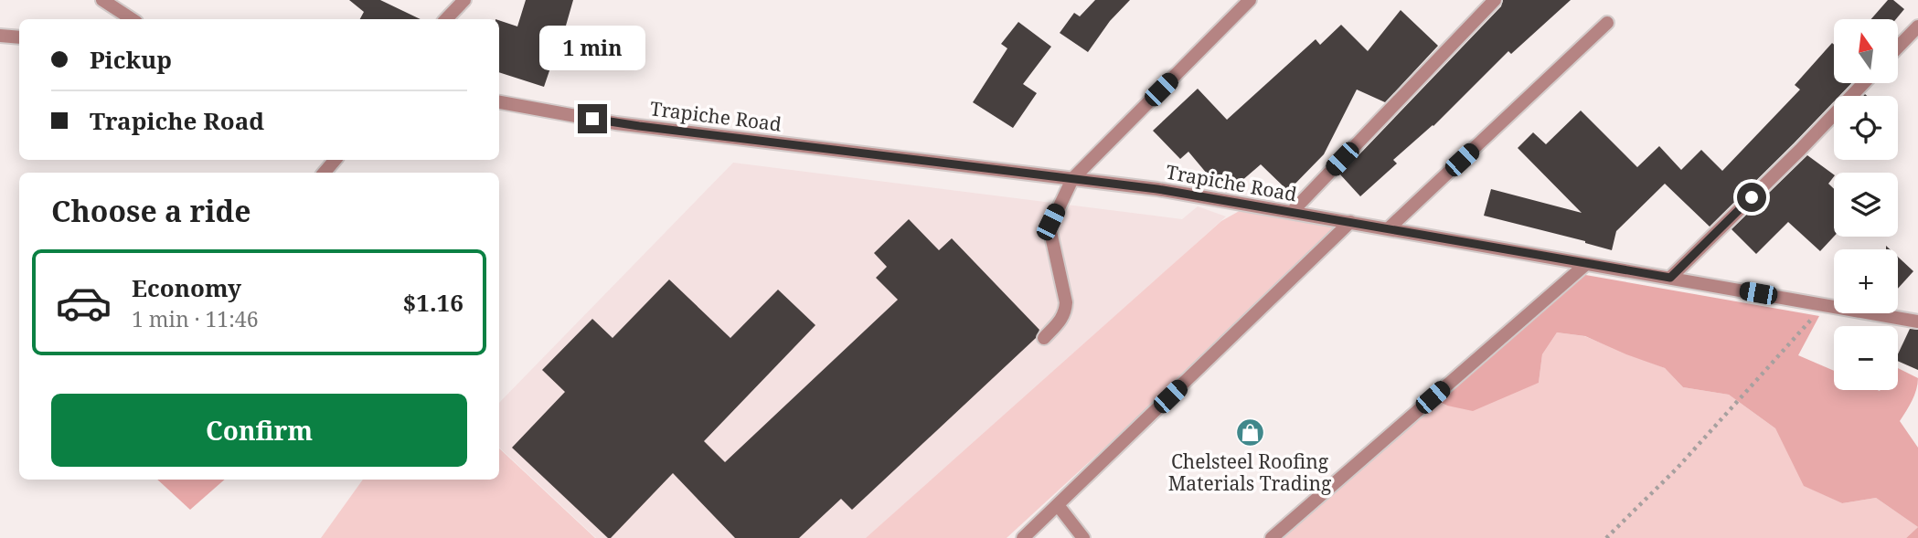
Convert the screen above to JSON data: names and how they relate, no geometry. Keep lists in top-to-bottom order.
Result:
{
  "streets": {
    "street": ["Trapiche Road"]
  },
  "places": {
    "shop": ["Chelsteel Roofing Materials Trading"]
  },
  "north": "top",
  "page": {
    "map_buttons": ["+", "−"],
    "banner": ["Pickup", "Trapiche Road"],
    "bubble": "1 min",
    "heading": "Choose a ride",
    "list": [
      {
        "name": "Economy",
        "note": "1 min · 11:46",
        "value": "$1.16"
      }
    ],
    "buttons": "Confirm"
  }
}
